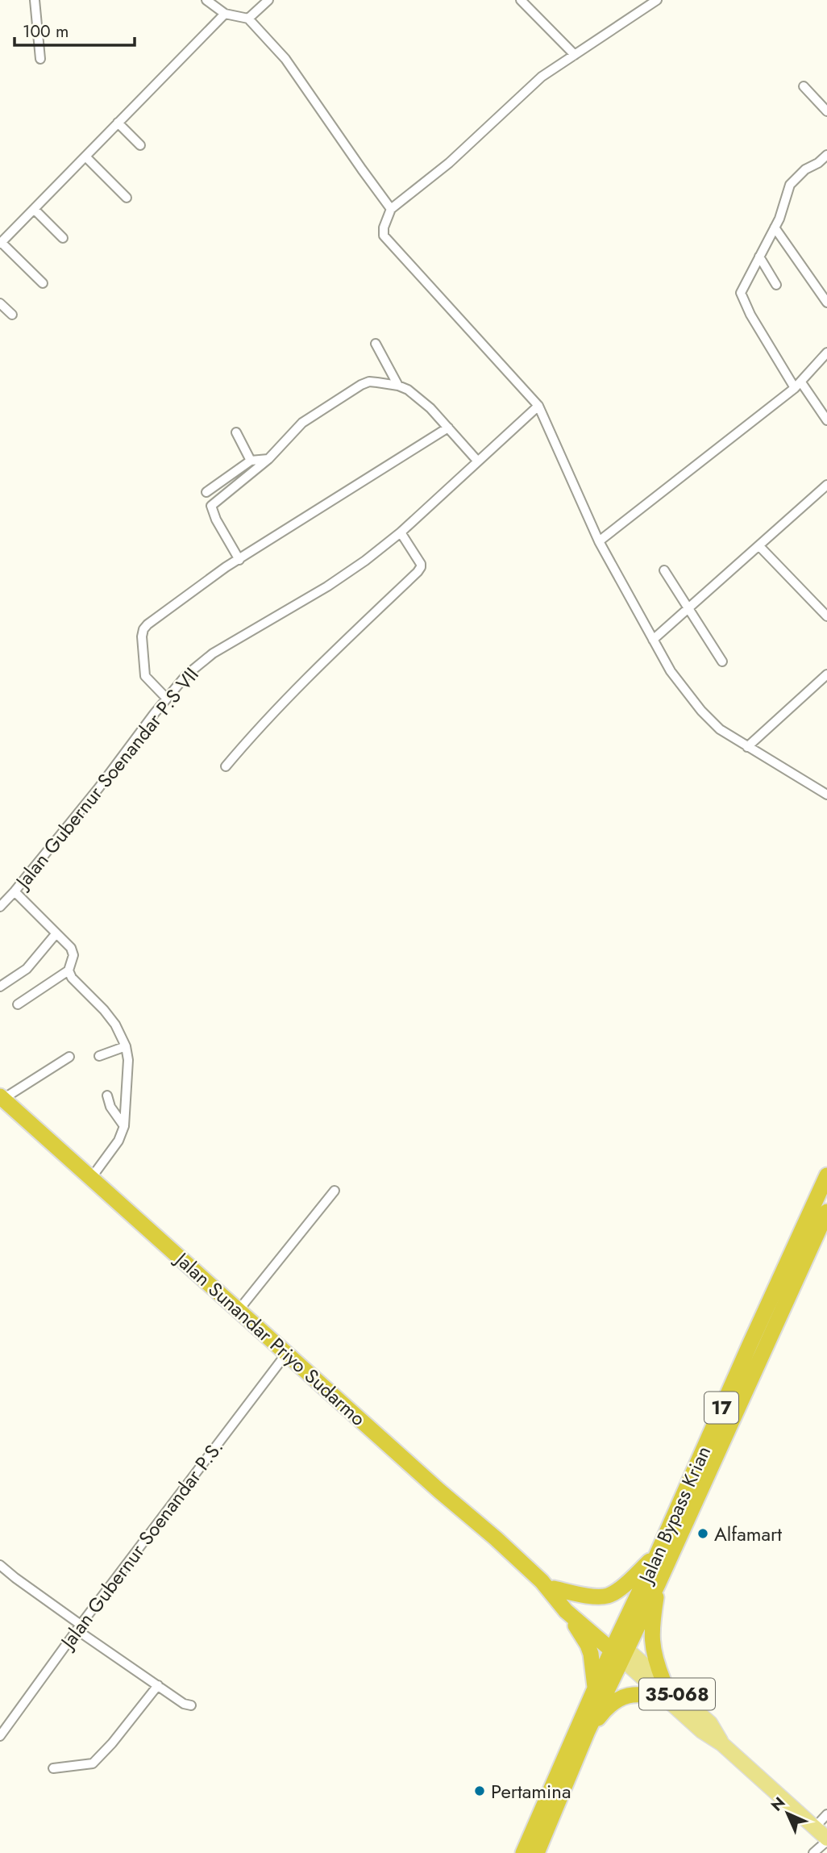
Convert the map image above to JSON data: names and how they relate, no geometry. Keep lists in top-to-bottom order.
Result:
{
  "streets": {
    "highway": ["Jalan Sunandar Priyo Sudarmo", "17", "Jalan Bypass Krian"],
    "main road": ["35-068"],
    "street": ["Jalan Gubernur Soenandar P.S VII", "Jalan Gubernur Soenandar P.S."]
  },
  "crossings": [
    ["Jalan Sunandar Priyo Sudarmo", "Jalan Bypass Krian"],
    ["Jalan Sunandar Priyo Sudarmo", "Jalan Gubernur Soenandar P.S."]
  ],
  "places": ["Alfamart", "Pertamina"],
  "scale_bar": "100 m",
  "north": "top left"
}
